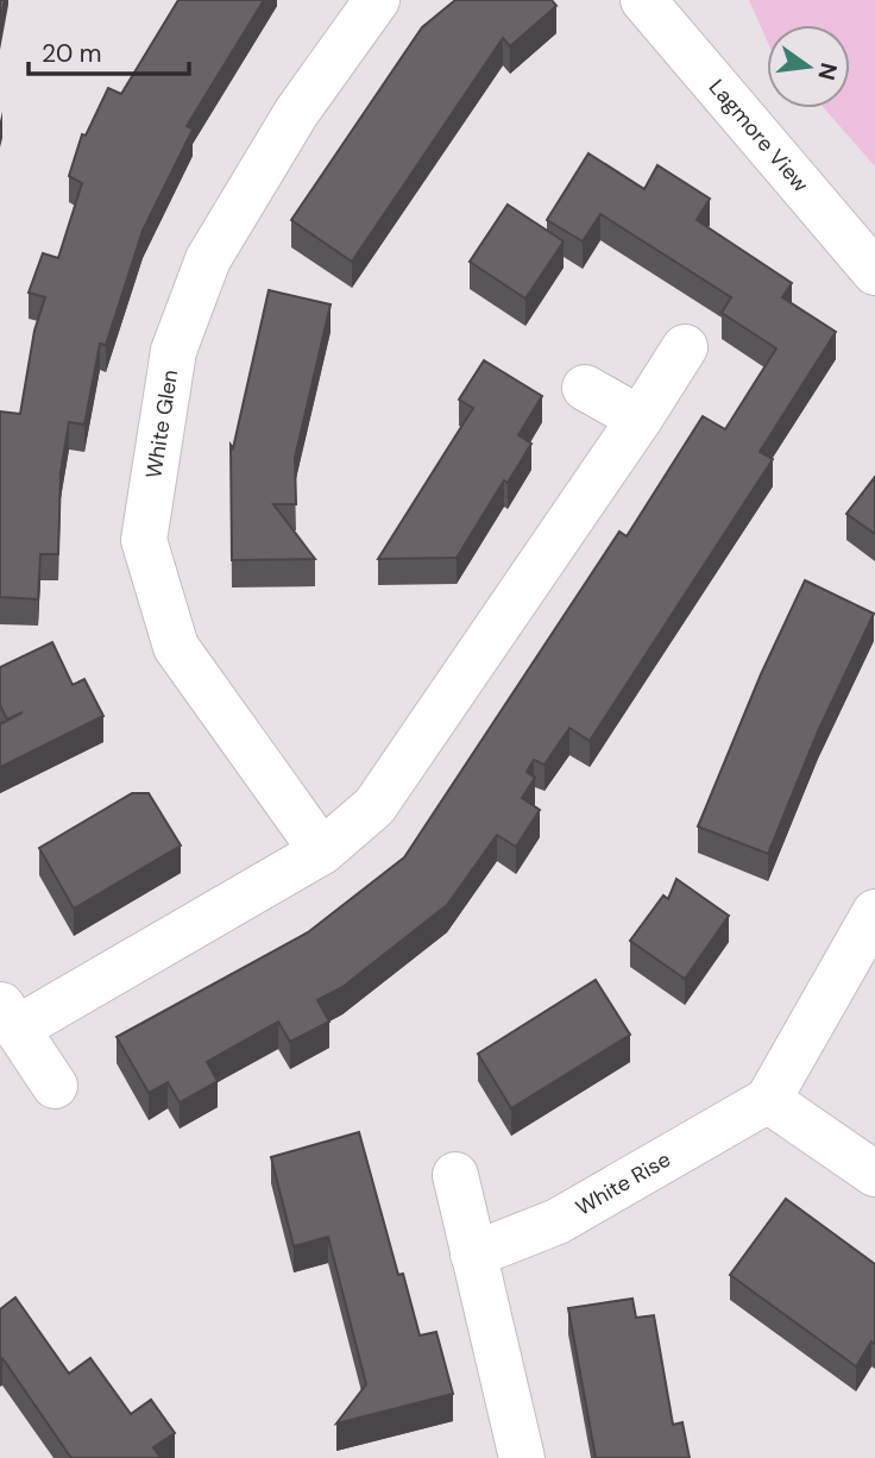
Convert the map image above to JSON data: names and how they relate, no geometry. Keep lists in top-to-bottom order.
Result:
{
  "streets": {
    "street": ["Lagmore View", "White Glen", "White Rise"]
  },
  "scale_bar": "20 m",
  "north": "right"
}
